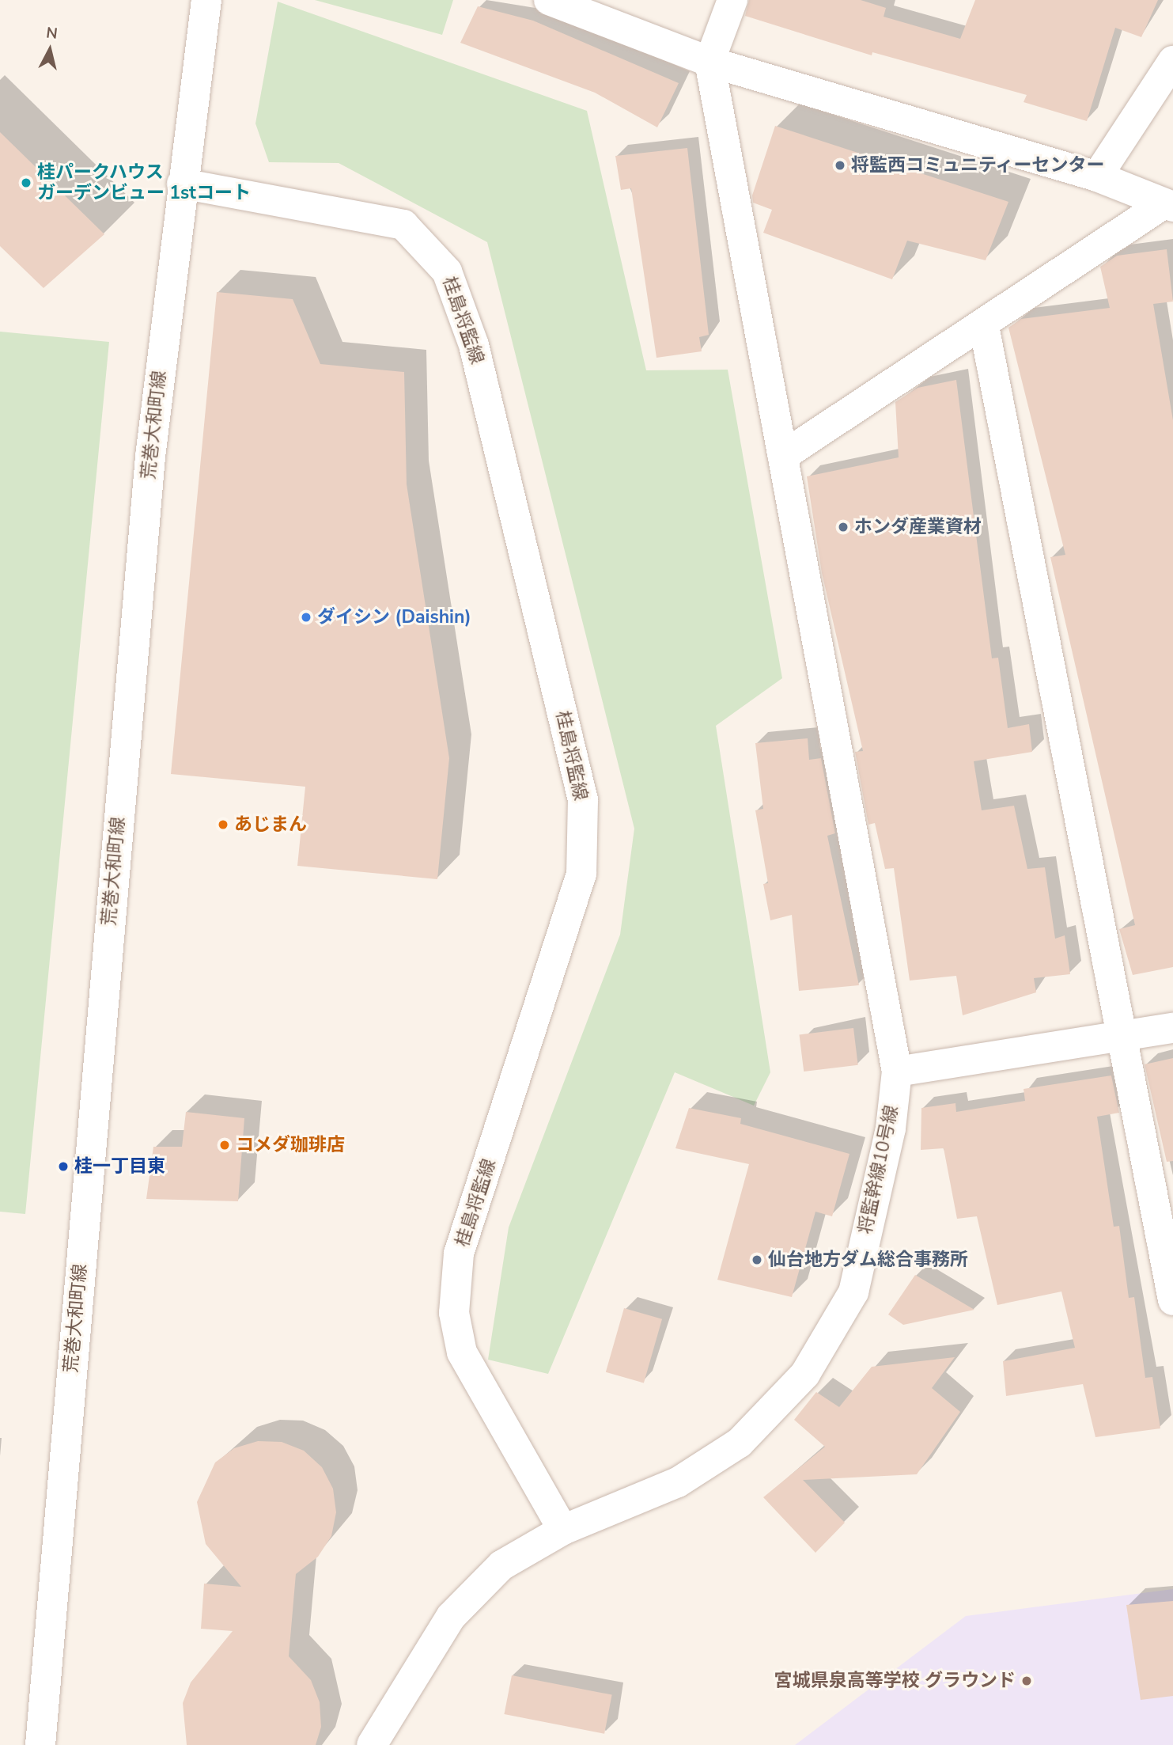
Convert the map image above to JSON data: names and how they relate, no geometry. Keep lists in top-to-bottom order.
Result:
{
  "streets": {
    "street": ["桂島将監線", "荒巻大和町線", "将監幹線10号線"]
  },
  "crossings": [
    ["桂島将監線", "荒巻大和町線"],
    ["桂島将監線", "将監幹線10号線"]
  ],
  "places": [
    "将監西コミュニティーセンター",
    "桂パークハウス ガーデンビュー 1stコート",
    "ホンダ産業資材",
    "ダイシン (Daishin)",
    "あじまん",
    "コメダ珈琲店",
    "桂一丁目東",
    "仙台地方ダム総合事務所",
    "宮城県泉高等学校 グラウンド"
  ],
  "north": "top"
}
